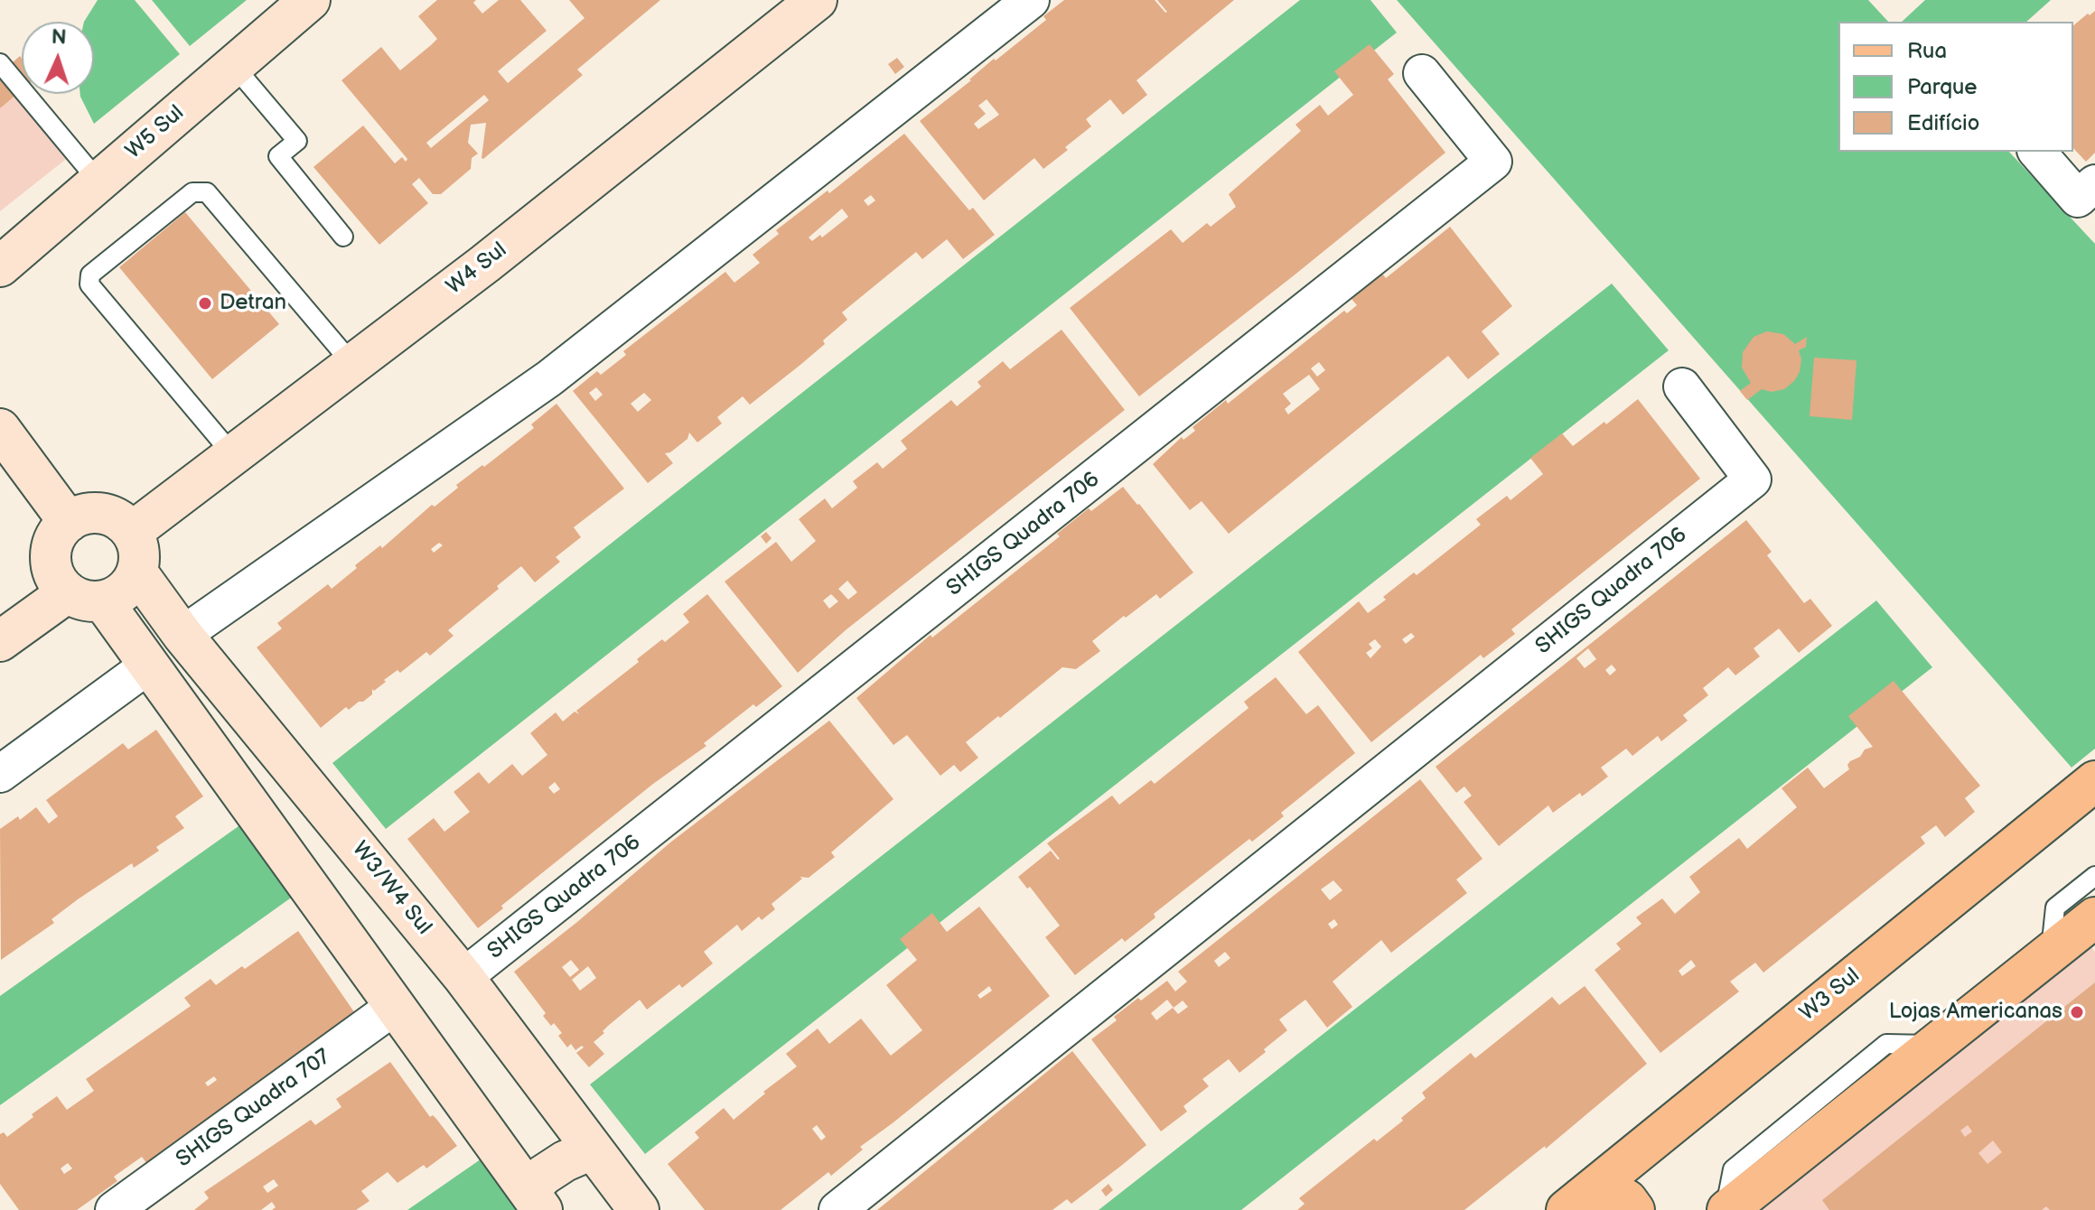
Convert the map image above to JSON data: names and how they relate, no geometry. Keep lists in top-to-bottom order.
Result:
{
  "streets": {
    "main road": [
      "W5 Sul",
      "W4 Sul",
      "W3/W4 Sul",
      "W3 Sul"
    ],
    "street": ["SHIGS Quadra 706", "SHIGS Quadra 707"]
  },
  "crossings": [
    ["W4 Sul", "W3/W4 Sul"],
    ["SHIGS Quadra 706", "W3/W4 Sul"]
  ],
  "places": ["Detran", "Lojas Americanas"],
  "legend": ["Rua", "Parque", "Edifício"],
  "north": "top"
}
